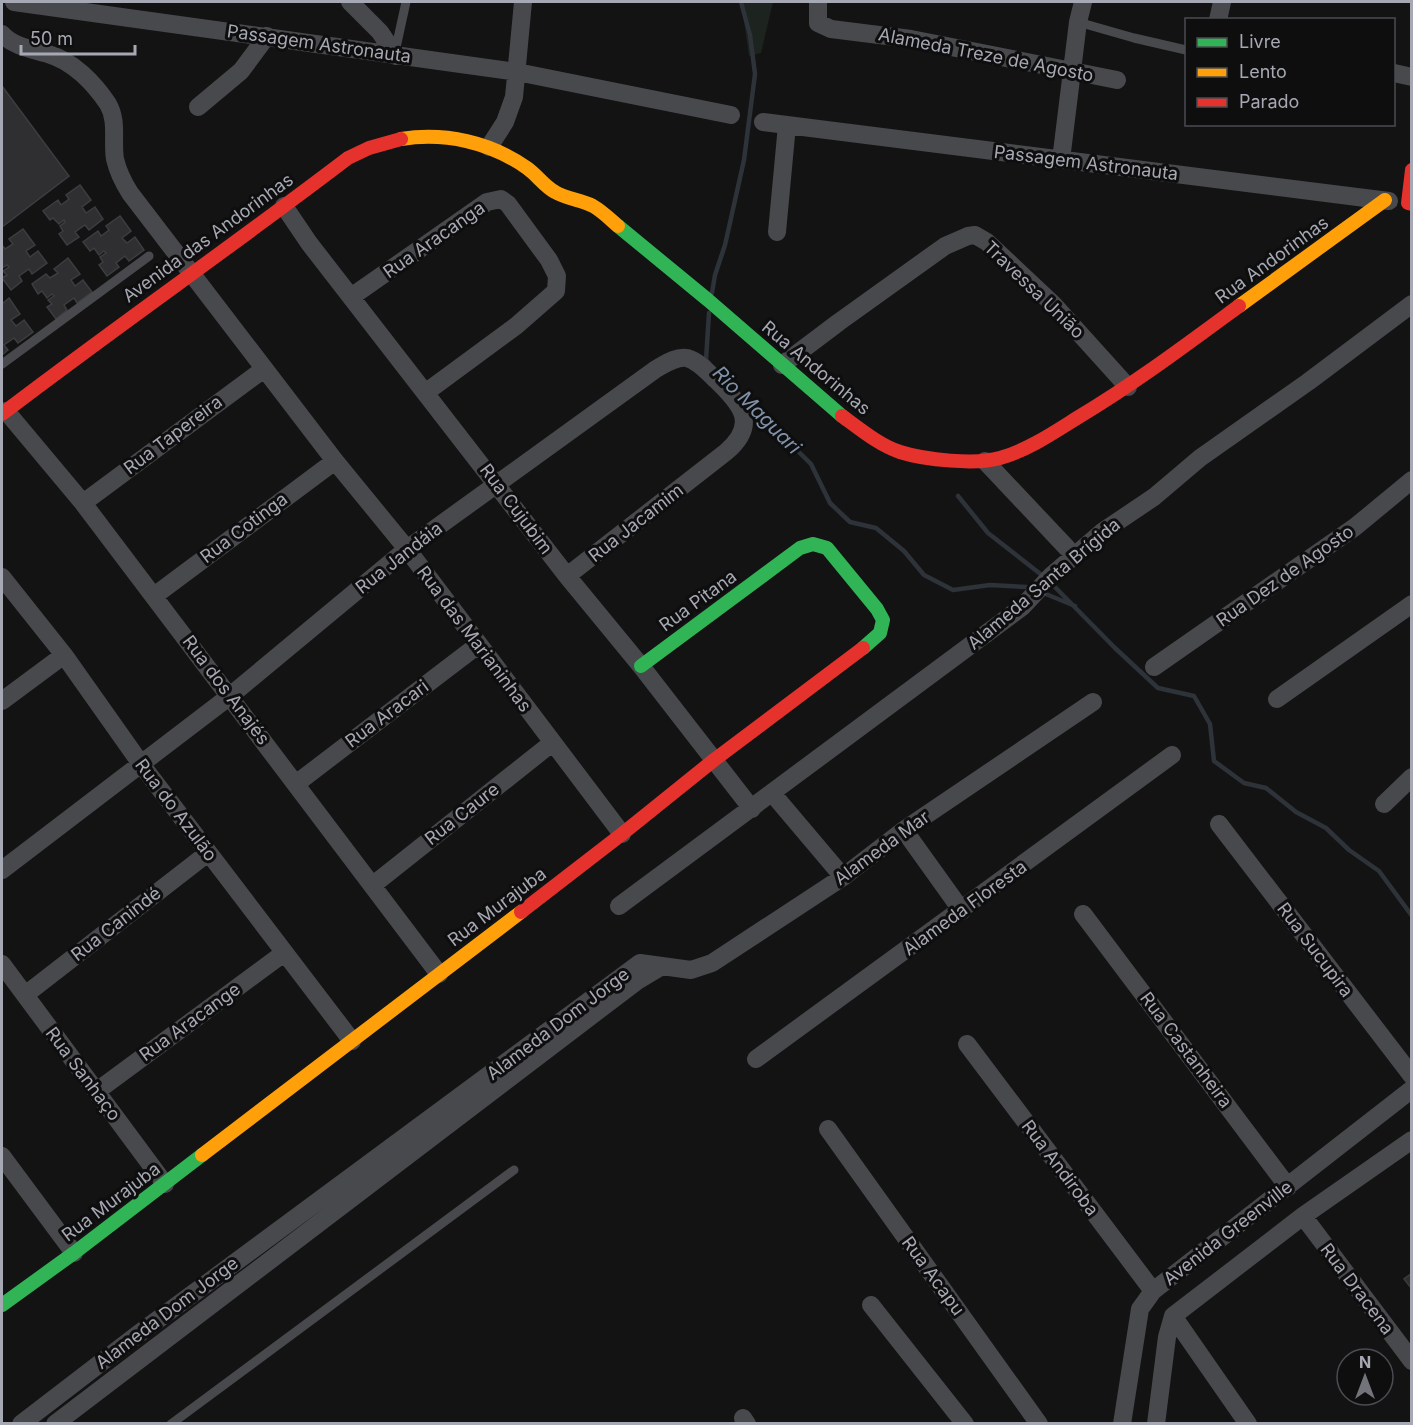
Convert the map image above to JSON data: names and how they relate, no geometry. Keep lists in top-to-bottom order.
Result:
{
  "streets": {
    "street": [
      "Passagem Astronauta",
      "Alameda Treze de Agosto",
      "Avenida das Andorinhas",
      "Rua Aracanga",
      "Rua Andorinhas",
      "Travessa União",
      "Rua Tapereira",
      "Rua Cujubim",
      "Rua Jacamim",
      "Rua Cotinga",
      "Rua Jandáia",
      "Rua Dez de Agosto",
      "Alameda Santa Brígida",
      "Rua Pitana",
      "Rua das Marianinhas",
      "Rua dos Anajés",
      "Rua Aracari",
      "Rua do Azulão",
      "Rua Caure",
      "Alameda Mar",
      "Rua Murajuba",
      "Alameda Floresta",
      "Rua Canindé",
      "Rua Sucupira",
      "Rua Aracange",
      "Alameda Dom Jorge",
      "Rua Castanheira",
      "Rua Sanhaço",
      "Rua Andiroba",
      "Avenida Greenville",
      "Rua Acapu",
      "Rua Dracena"
    ]
  },
  "crossings": [
    ["Passagem Astronauta", "Rua Andorinhas"],
    ["Avenida das Andorinhas", "Rua Andorinhas"],
    ["Avenida das Andorinhas", "Rua Cujubim"],
    ["Avenida das Andorinhas", "Rua das Marianinhas"],
    ["Avenida das Andorinhas", "Rua dos Anajés"],
    ["Rua Aracanga", "Rua Cujubim"],
    ["Rua Andorinhas", "Travessa União"],
    ["Rua Tapereira", "Rua das Marianinhas"],
    ["Rua Tapereira", "Rua dos Anajés"],
    ["Rua Cujubim", "Rua Jacamim"],
    ["Rua Cujubim", "Rua Jandáia"],
    ["Rua Cujubim", "Alameda Santa Brígida"],
    ["Rua Cujubim", "Rua Pitana"],
    ["Rua Cujubim", "Rua Murajuba"],
    ["Rua Jacamim", "Rua Jandáia"],
    ["Rua Cotinga", "Rua das Marianinhas"],
    ["Rua Cotinga", "Rua dos Anajés"],
    ["Rua Jandáia", "Rua das Marianinhas"],
    ["Rua Jandáia", "Rua dos Anajés"],
    ["Rua Jandáia", "Rua do Azulão"],
    ["Rua Pitana", "Rua Murajuba"],
    ["Rua das Marianinhas", "Rua Aracari"],
    ["Rua das Marianinhas", "Rua Caure"],
    ["Rua das Marianinhas", "Rua Murajuba"],
    ["Rua dos Anajés", "Rua Aracari"],
    ["Rua dos Anajés", "Rua Caure"],
    ["Rua dos Anajés", "Rua Murajuba"],
    ["Rua do Azulão", "Rua Murajuba"],
    ["Rua do Azulão", "Rua Canindé"],
    ["Rua do Azulão", "Rua Aracange"],
    ["Alameda Mar", "Alameda Dom Jorge"],
    ["Rua Murajuba", "Rua Sanhaço"],
    ["Rua Canindé", "Rua Sanhaço"],
    ["Rua Aracange", "Rua Sanhaço"],
    ["Rua Castanheira", "Avenida Greenville"],
    ["Rua Andiroba", "Avenida Greenville"],
    ["Avenida Greenville", "Rua Dracena"]
  ],
  "water": ["Rio Maguari"],
  "legend": ["Livre", "Lento", "Parado"],
  "scale_bar": "50 m",
  "north": "top"
}
